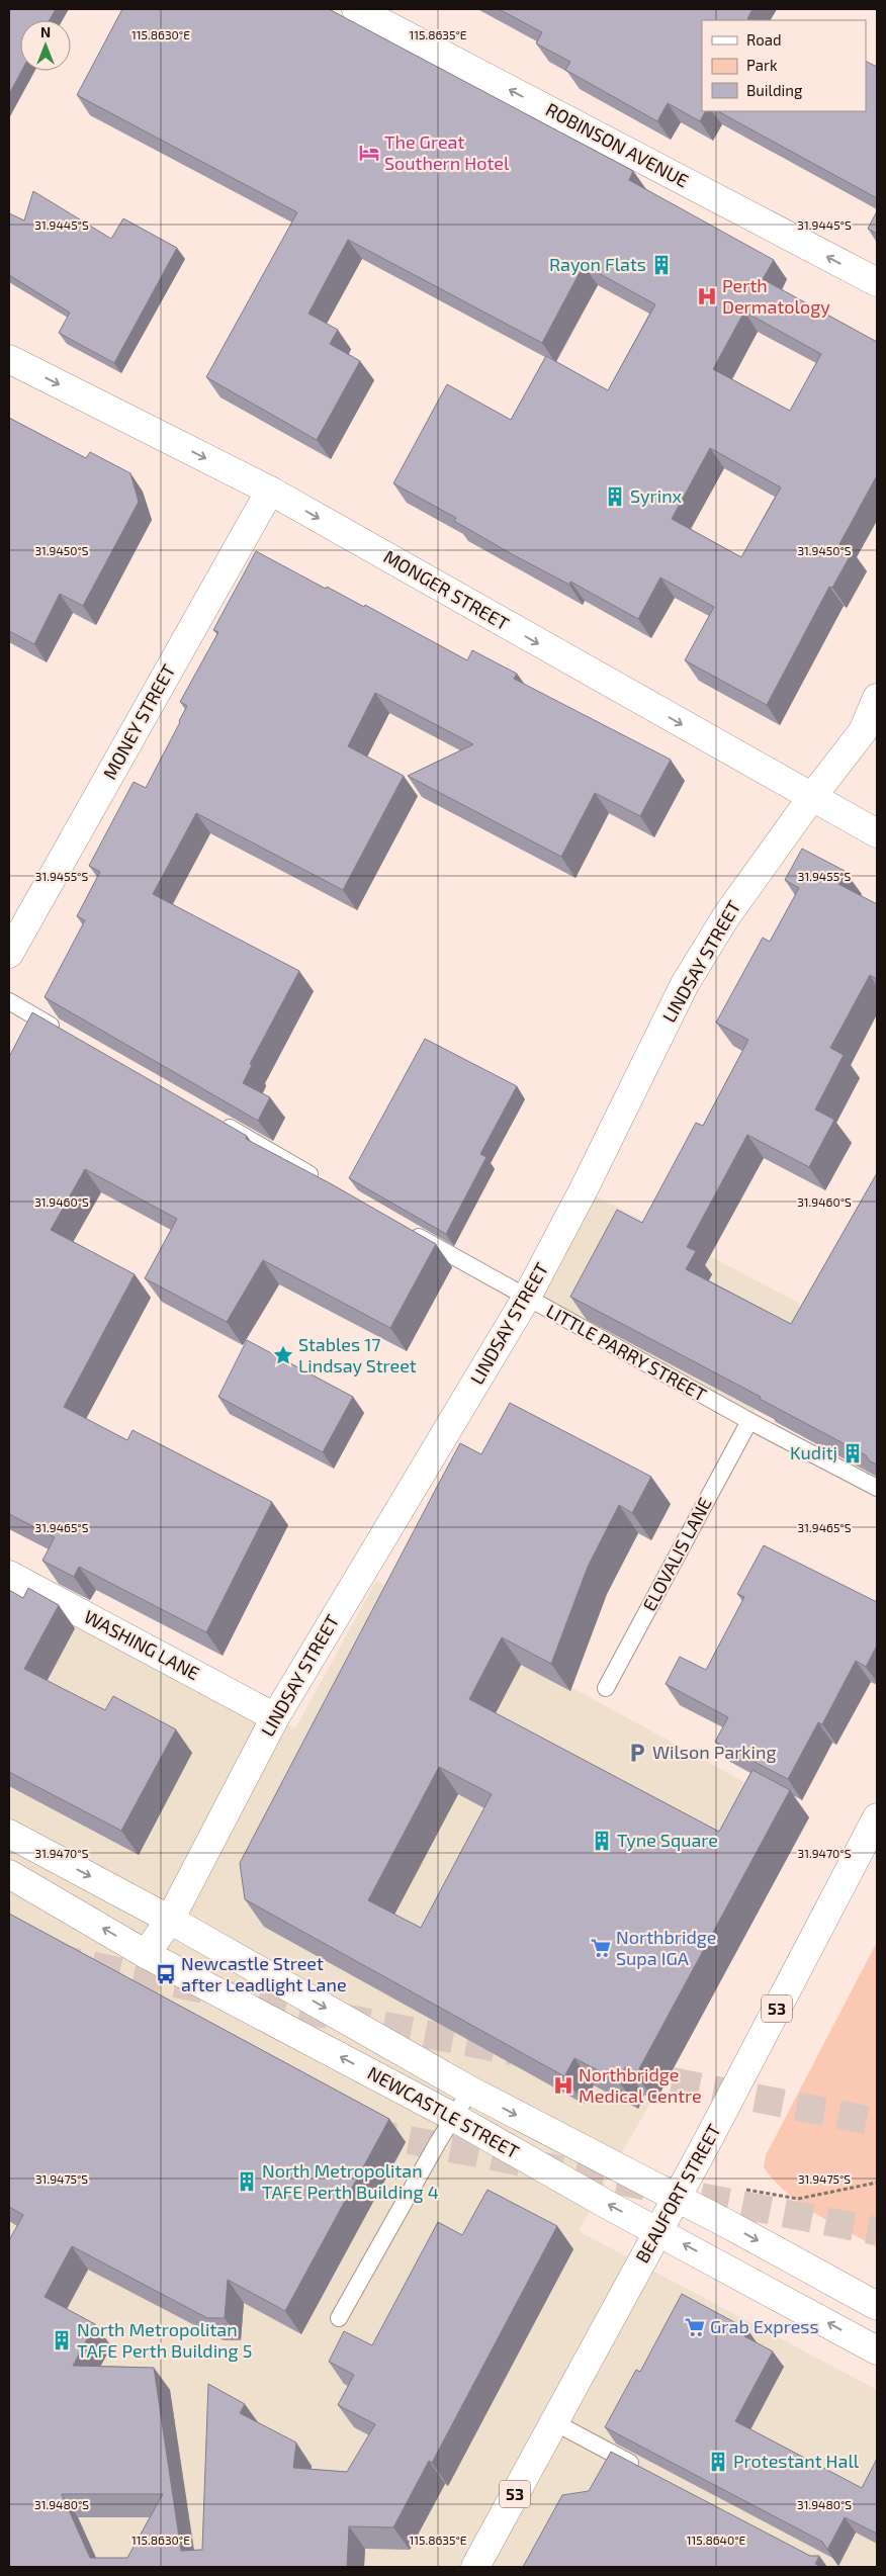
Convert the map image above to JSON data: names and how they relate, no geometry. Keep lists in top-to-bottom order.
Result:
{
  "streets": {
    "street": [
      "ROBINSON AVENUE",
      "MONGER STREET",
      "MONEY STREET",
      "LINDSAY STREET",
      "WASHING LANE",
      "53",
      "NEWCASTLE STREET",
      "BEAUFORT STREET"
    ],
    "lane": ["LITTLE PARRY STREET", "ELOVALIS LANE"]
  },
  "crossings": [
    ["MONGER STREET", "MONEY STREET"],
    ["MONGER STREET", "LINDSAY STREET"],
    ["LINDSAY STREET", "LITTLE PARRY STREET"],
    ["LINDSAY STREET", "WASHING LANE"],
    ["LINDSAY STREET", "NEWCASTLE STREET"],
    ["LITTLE PARRY STREET", "ELOVALIS LANE"],
    ["NEWCASTLE STREET", "BEAUFORT STREET"]
  ],
  "one_way": ["ROBINSON AVENUE", "MONGER STREET"],
  "places": {
    "hotel": ["The Great Southern Hotel"],
    "building": [
      "Rayon Flats",
      "Syrinx",
      "Kuditj",
      "Tyne Square",
      "North Metropolitan TAFE Perth Building 4",
      "North Metropolitan TAFE Perth Building 5",
      "Protestant Hall"
    ],
    "hospital": ["Perth Dermatology", "Northbridge Medical Centre"],
    "place": ["Stables 17 Lindsay Street"],
    "parking": ["Wilson Parking"],
    "supermarket": ["Northbridge Supa IGA", "Grab Express"],
    "bus stop": ["Newcastle Street after Leadlight Lane"]
  },
  "legend": ["Road", "Park", "Building"],
  "north": "top",
  "coordinates": [
    "115.8630°E",
    "115.8635°E",
    "31.9445°S",
    "31.9450°S",
    "31.9455°S",
    "31.9460°S",
    "31.9465°S",
    "31.9470°S",
    "31.9475°S",
    "31.9480°S",
    "115.8640°E"
  ]
}
